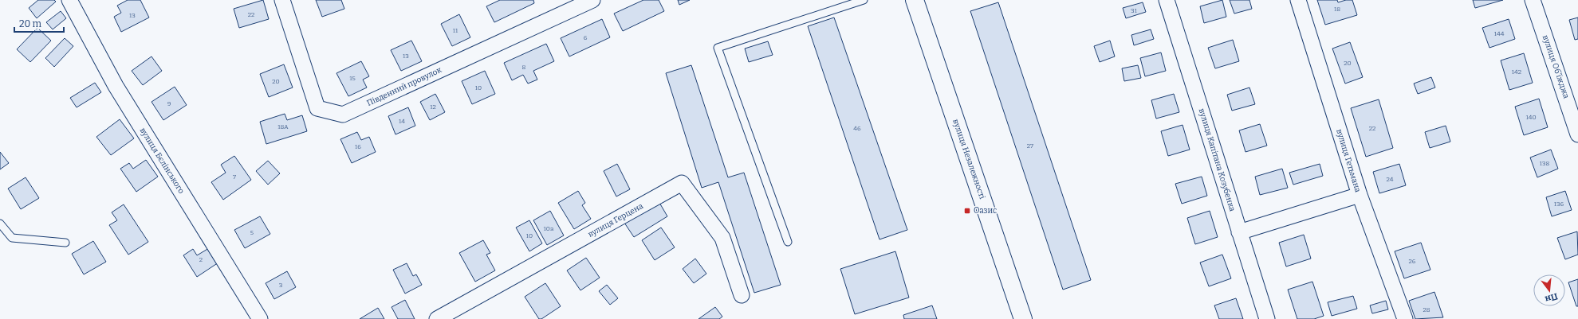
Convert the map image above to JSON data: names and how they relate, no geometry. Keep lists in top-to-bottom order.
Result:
{
  "streets": {
    "street": [
      "вулиця Обʼїжджа",
      "Південний провулок",
      "вулиця Незалежності",
      "вулиця Капітана Козубенка",
      "вулиця Бєлінського",
      "вулиця Гетьмана",
      "вулиця Герцена"
    ]
  },
  "places": {
    "transit": ["Оазис"]
  },
  "house_numbers": [
    "18",
    "31",
    "22",
    "13",
    "11",
    "144",
    "6",
    "13",
    "20",
    "8",
    "142",
    "15",
    "20",
    "10",
    "9",
    "12",
    "140",
    "14",
    "18А",
    "46",
    "22",
    "27",
    "16",
    "138",
    "7",
    "24",
    "136",
    "10а",
    "5",
    "10",
    "2",
    "26",
    "3",
    "28"
  ],
  "scale_bar": "20 m",
  "north": "bottom"
}
